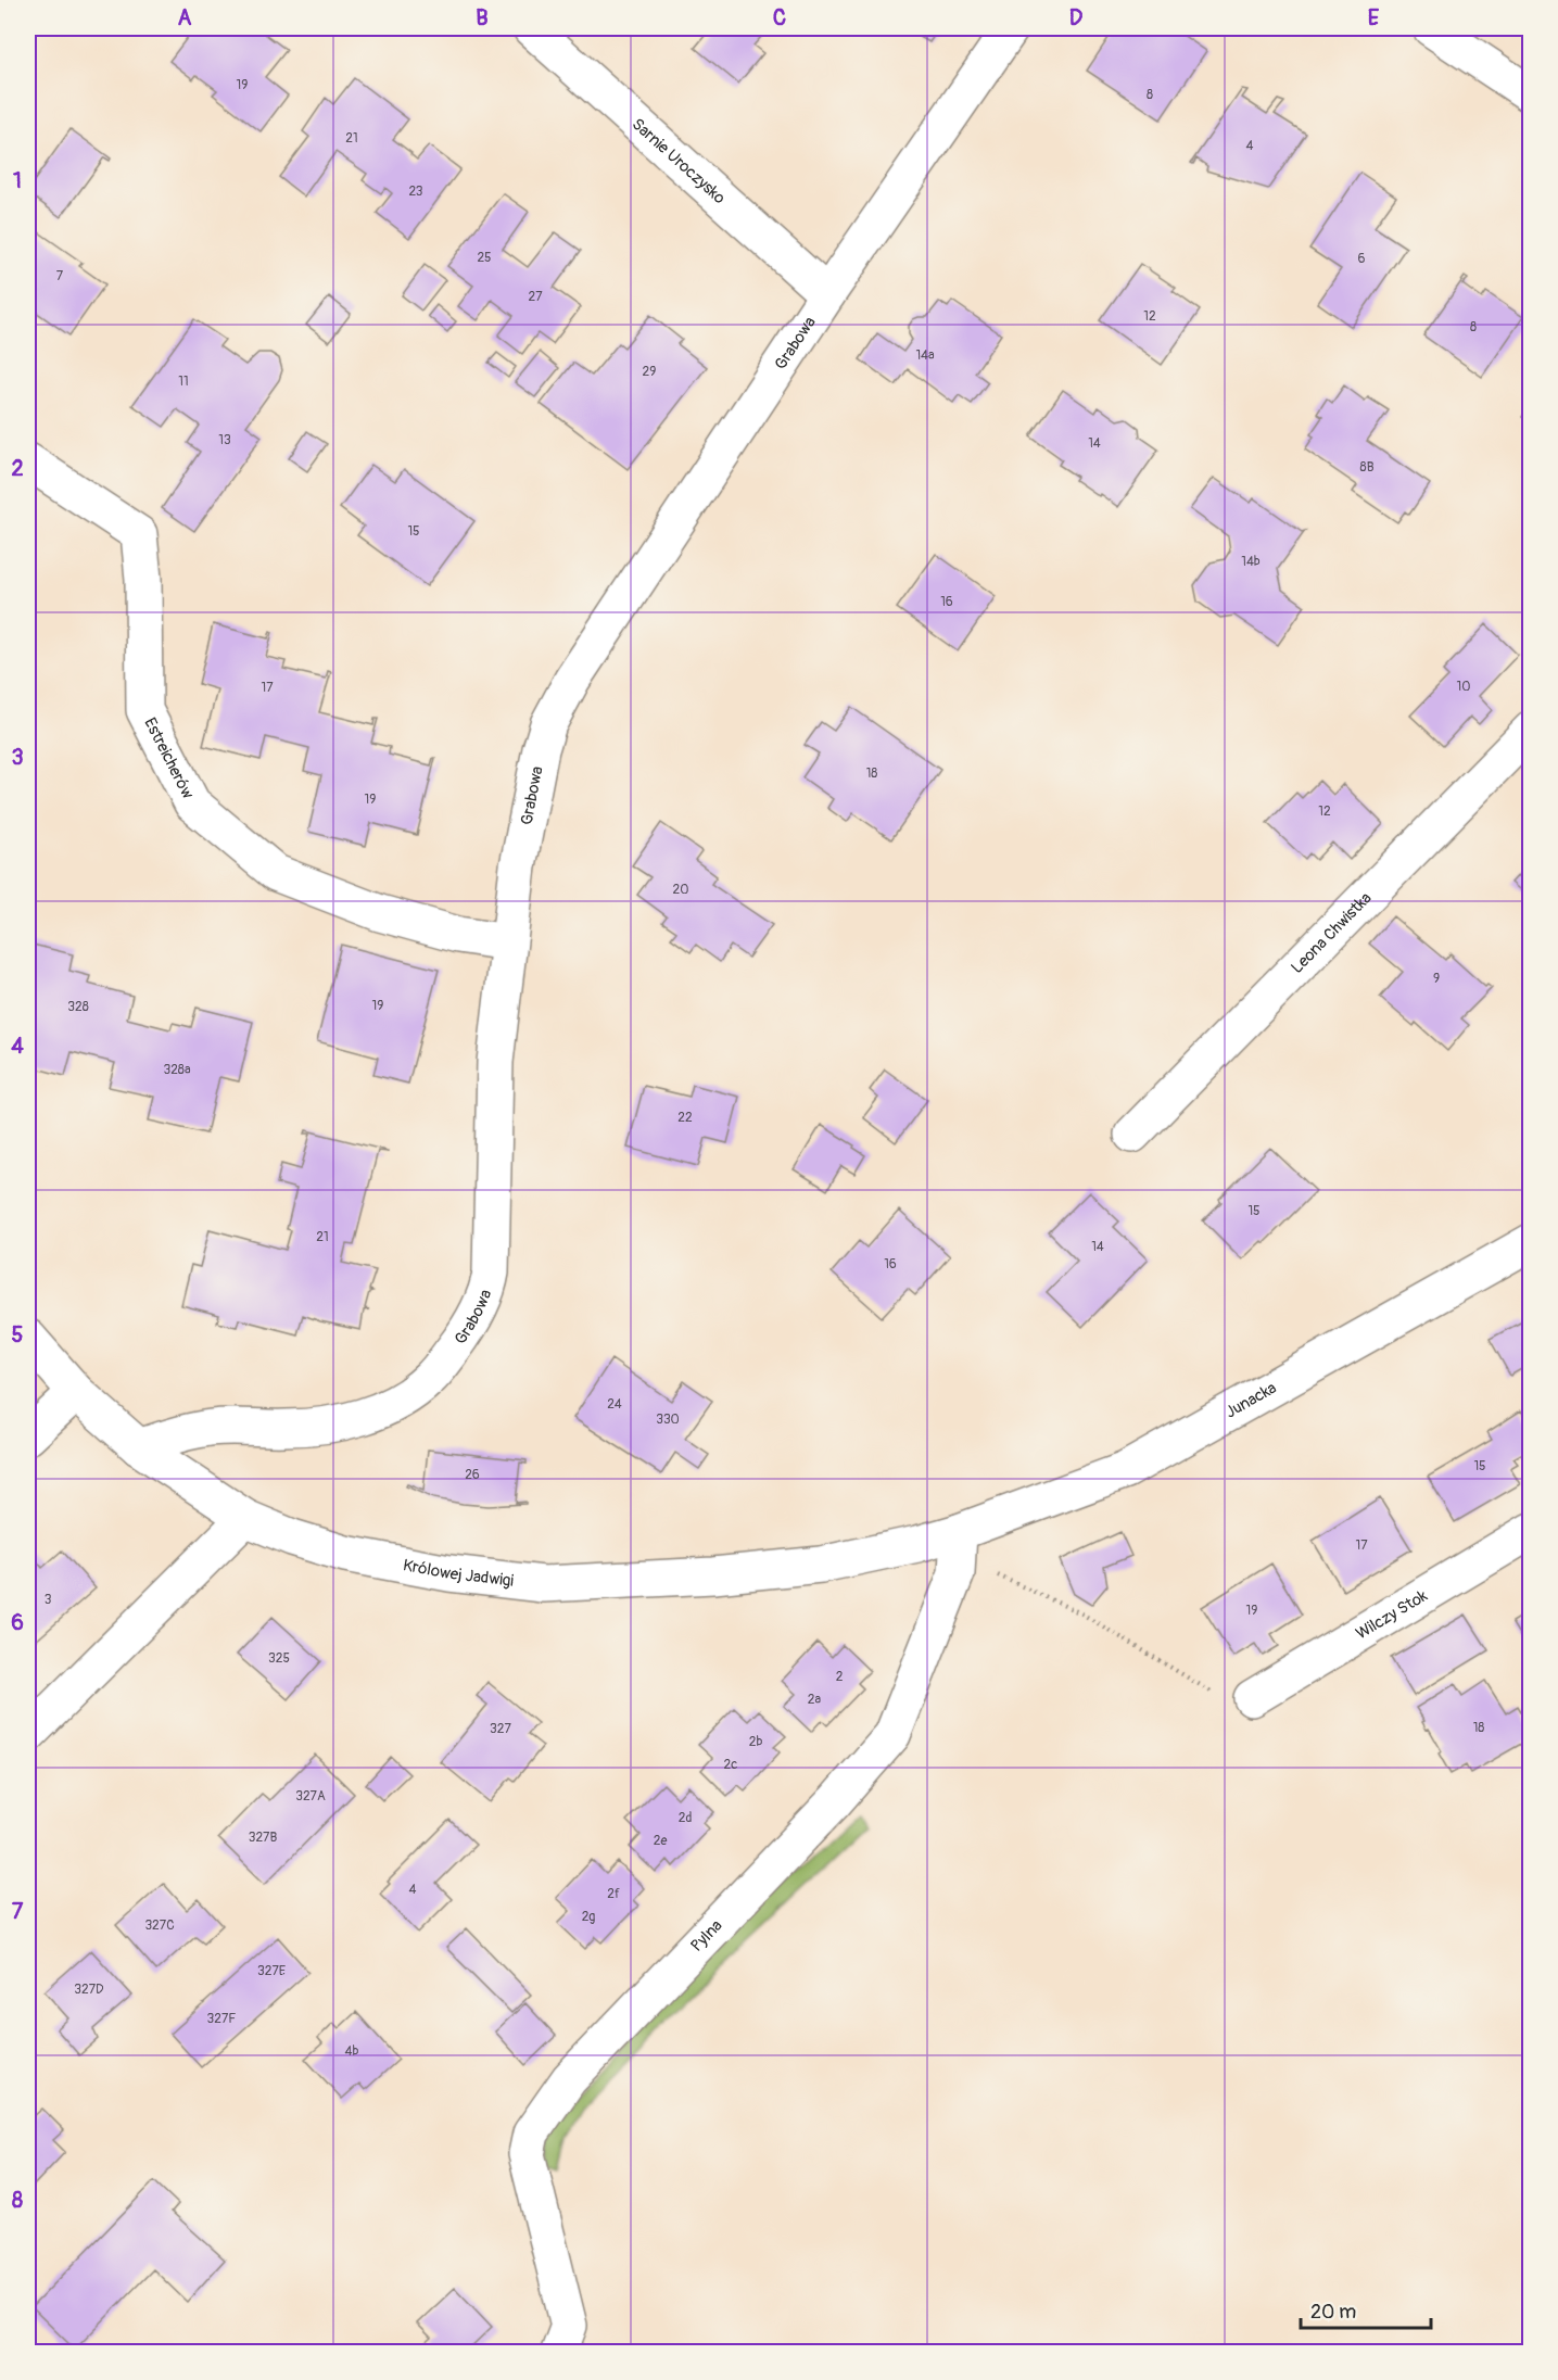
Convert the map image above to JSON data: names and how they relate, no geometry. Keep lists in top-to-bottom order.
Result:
{
  "streets": {
    "street": [
      "Sarnie Uroczysko",
      "Grabowa",
      "Estreicherów",
      "Leona Chwistka",
      "Junacka",
      "Królowej Jadwigi",
      "Wilczy Stok",
      "Pylna"
    ]
  },
  "crossings": [
    ["Sarnie Uroczysko", "Grabowa"],
    ["Grabowa", "Estreicherów"],
    ["Grabowa", "Królowej Jadwigi"],
    ["Junacka", "Królowej Jadwigi"],
    ["Junacka", "Pylna"],
    ["Królowej Jadwigi", "Pylna"]
  ],
  "house_numbers": [
    "19",
    "8",
    "21",
    "4",
    "23",
    "25",
    "6",
    "7",
    "27",
    "12",
    "8",
    "14a",
    "29",
    "11",
    "13",
    "14",
    "8B",
    "15",
    "14b",
    "16",
    "10",
    "17",
    "18",
    "19",
    "12",
    "20",
    "9",
    "19",
    "328",
    "328a",
    "22",
    "15",
    "21",
    "14",
    "16",
    "24",
    "330",
    "15",
    "26",
    "17",
    "3",
    "19",
    "325",
    "2",
    "2a",
    "18",
    "327",
    "2b",
    "2c",
    "327A",
    "2d",
    "327B",
    "2e",
    "4",
    "2f",
    "2g",
    "327C",
    "327E",
    "327D",
    "327F",
    "4b"
  ],
  "scale_bar": "20 m",
  "grid": {
    "columns": [
      "A",
      "B",
      "C",
      "D",
      "E"
    ],
    "rows": [
      "1",
      "2",
      "3",
      "4",
      "5",
      "6",
      "7",
      "8"
    ]
  }
}
